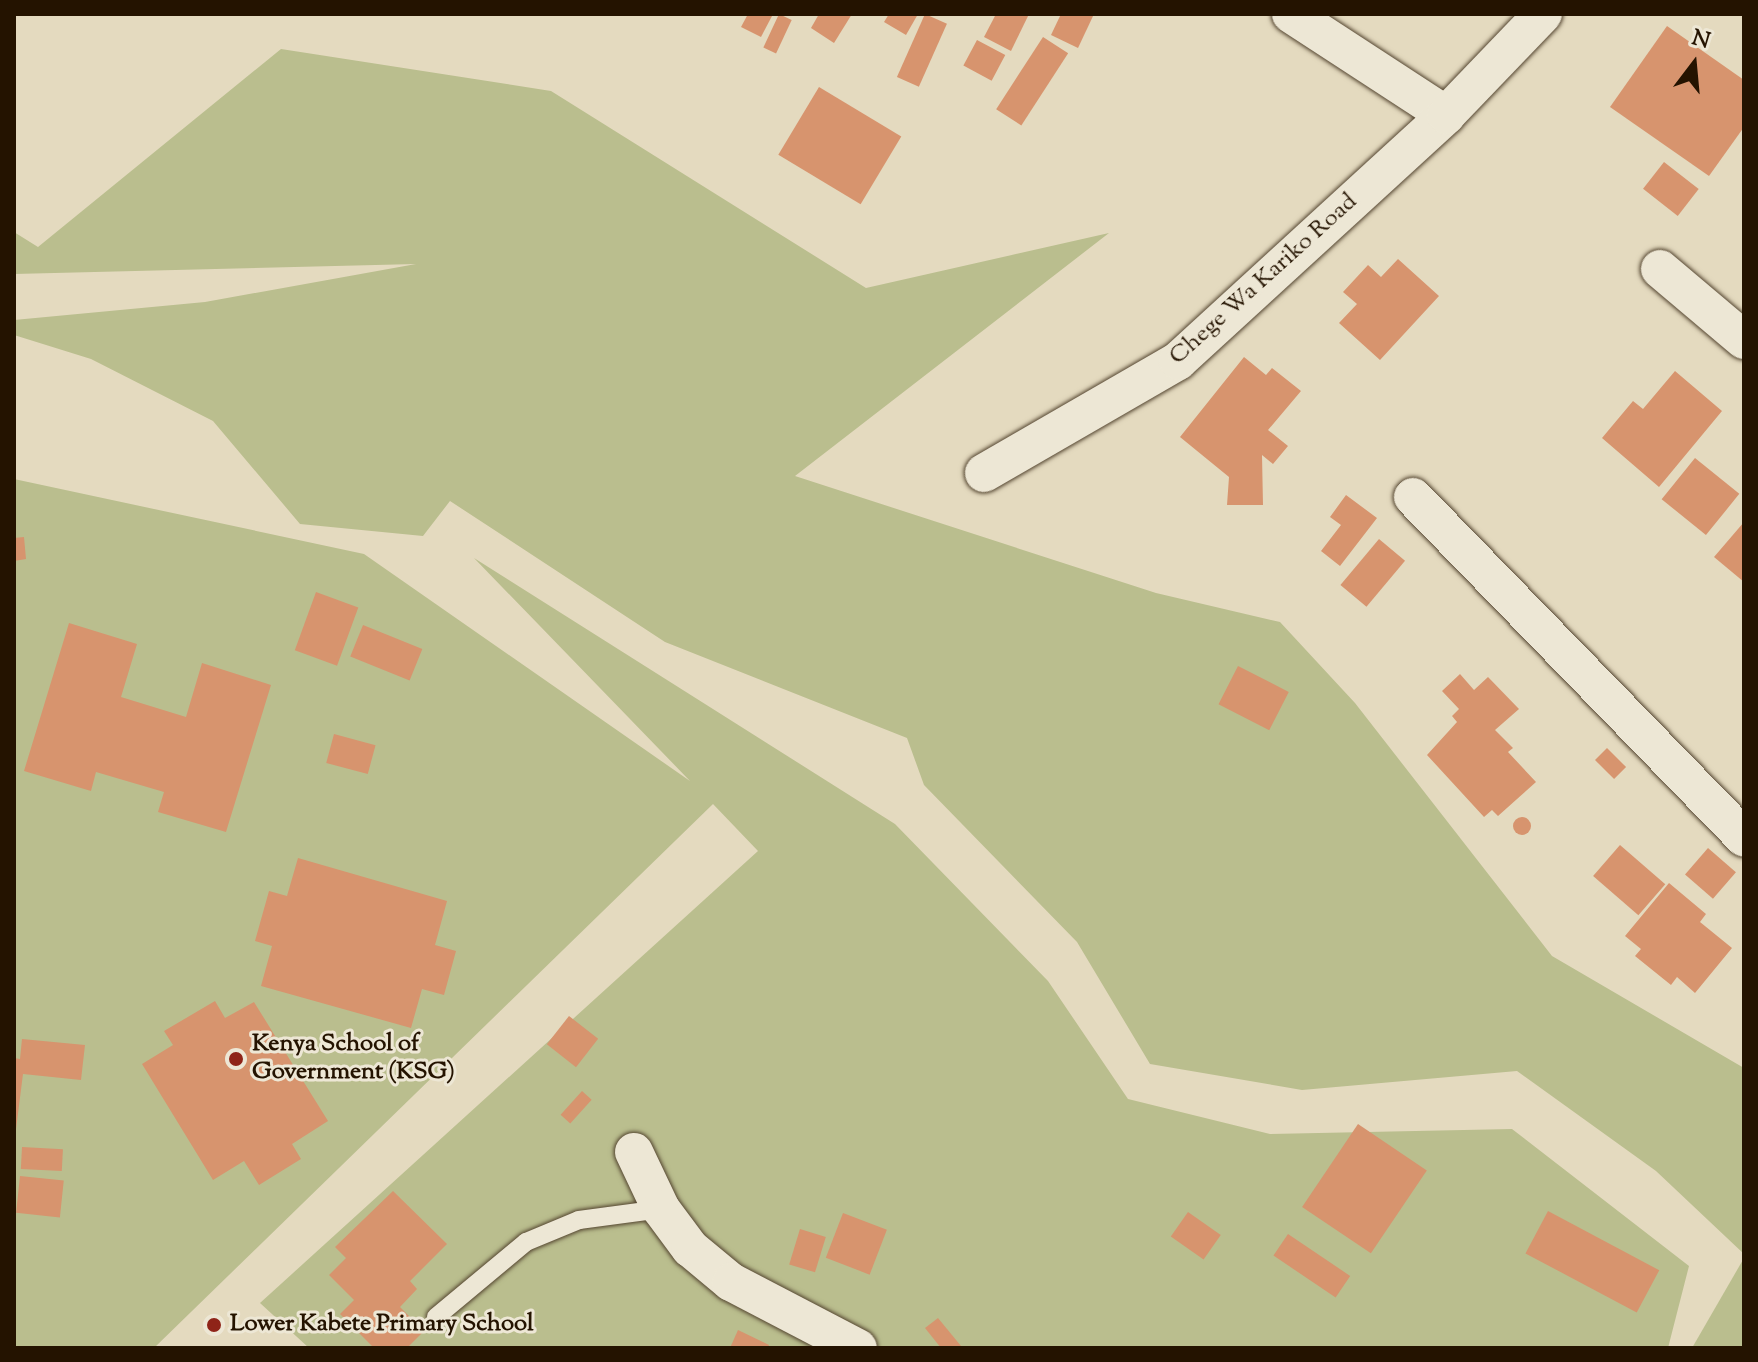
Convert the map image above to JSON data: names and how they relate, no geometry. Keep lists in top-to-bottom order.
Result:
{
  "streets": {
    "street": ["Chege Wa Kariko Road"]
  },
  "places": ["Kenya School of Government (KSG)", "Lower Kabete Primary School"],
  "north": "top"
}
